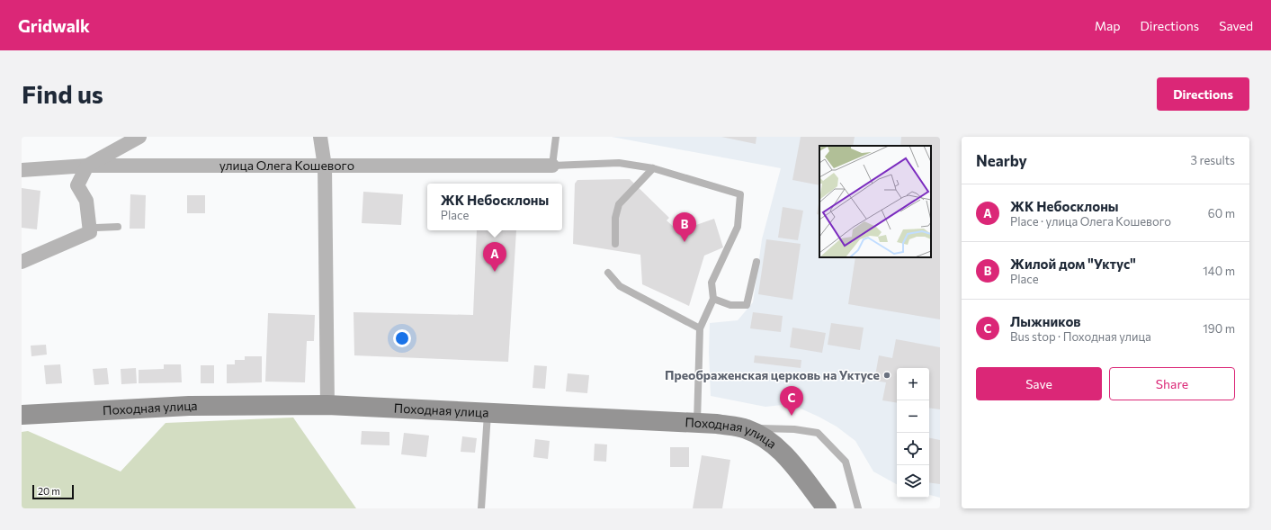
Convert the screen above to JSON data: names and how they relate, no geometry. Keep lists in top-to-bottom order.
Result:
{
  "streets": {
    "main road": ["Походная улица"],
    "street": ["улица Олега Кошевого"]
  },
  "places": ["Преображенская церковь на Уктусе"],
  "scale_bar": "20 m",
  "page": {
    "header": "Gridwalk",
    "nav": ["Map", "Directions", "Saved"],
    "buttons": [
      "Directions",
      ["Save", "Share"]
    ],
    "title": "Find us",
    "heading": ["Nearby", "3 results"],
    "popup": ["ЖК Небосклоны", "Place"],
    "list": [
      {
        "mark": "A",
        "name": "ЖК Небосклоны",
        "note": "Place · улица Олега Кошевого",
        "value": "60 m"
      },
      {
        "mark": "B",
        "name": "Жилой дом \"Уктус\"",
        "note": "Place",
        "value": "140 m"
      },
      {
        "mark": "C",
        "name": "Лыжников",
        "note": "Bus stop · Походная улица",
        "value": "190 m"
      }
    ],
    "pins": ["B", "A", "C"],
    "map_buttons": ["+", "−"],
    "scale": "20 m"
  }
}
